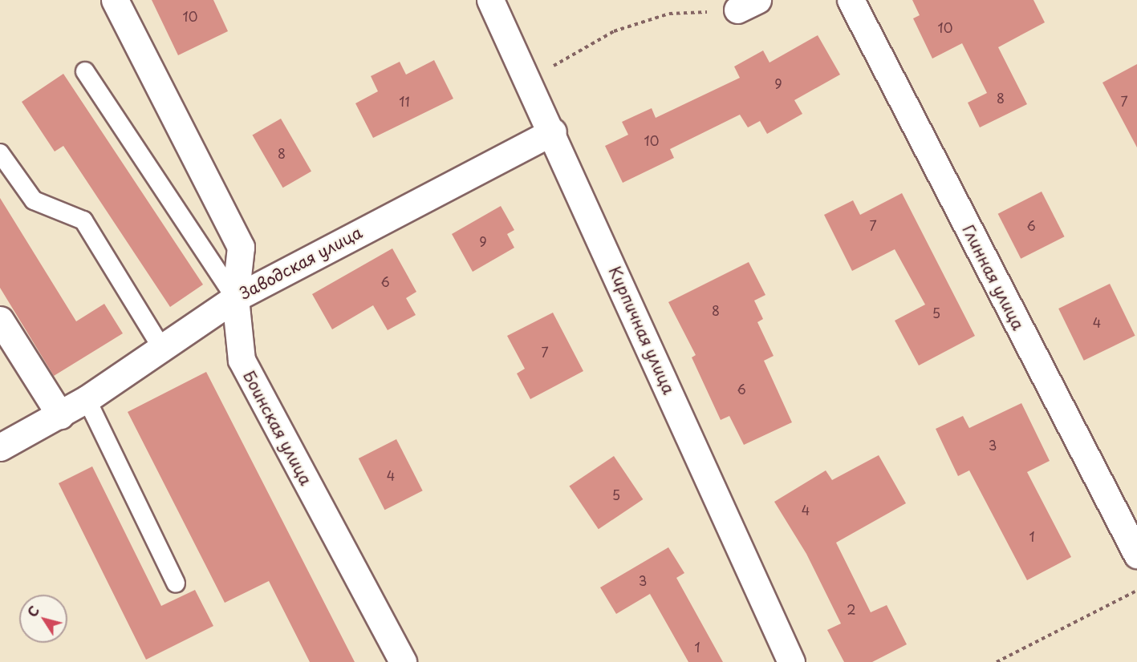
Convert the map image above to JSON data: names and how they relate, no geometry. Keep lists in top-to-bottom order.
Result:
{
  "streets": {
    "street": [
      "Заводская улица",
      "Глинная улица",
      "Кирпичная улица",
      "Боинская улица"
    ]
  },
  "crossings": [
    ["Заводская улица", "Кирпичная улица"],
    ["Заводская улица", "Боинская улица"]
  ],
  "house_numbers": [
    "10",
    "10",
    "9",
    "8",
    "11",
    "7",
    "10",
    "8",
    "7",
    "6",
    "9",
    "6",
    "8",
    "5",
    "4",
    "7",
    "6",
    "3",
    "4",
    "5",
    "4",
    "1",
    "3",
    "2",
    "1"
  ],
  "north": "top left"
}
